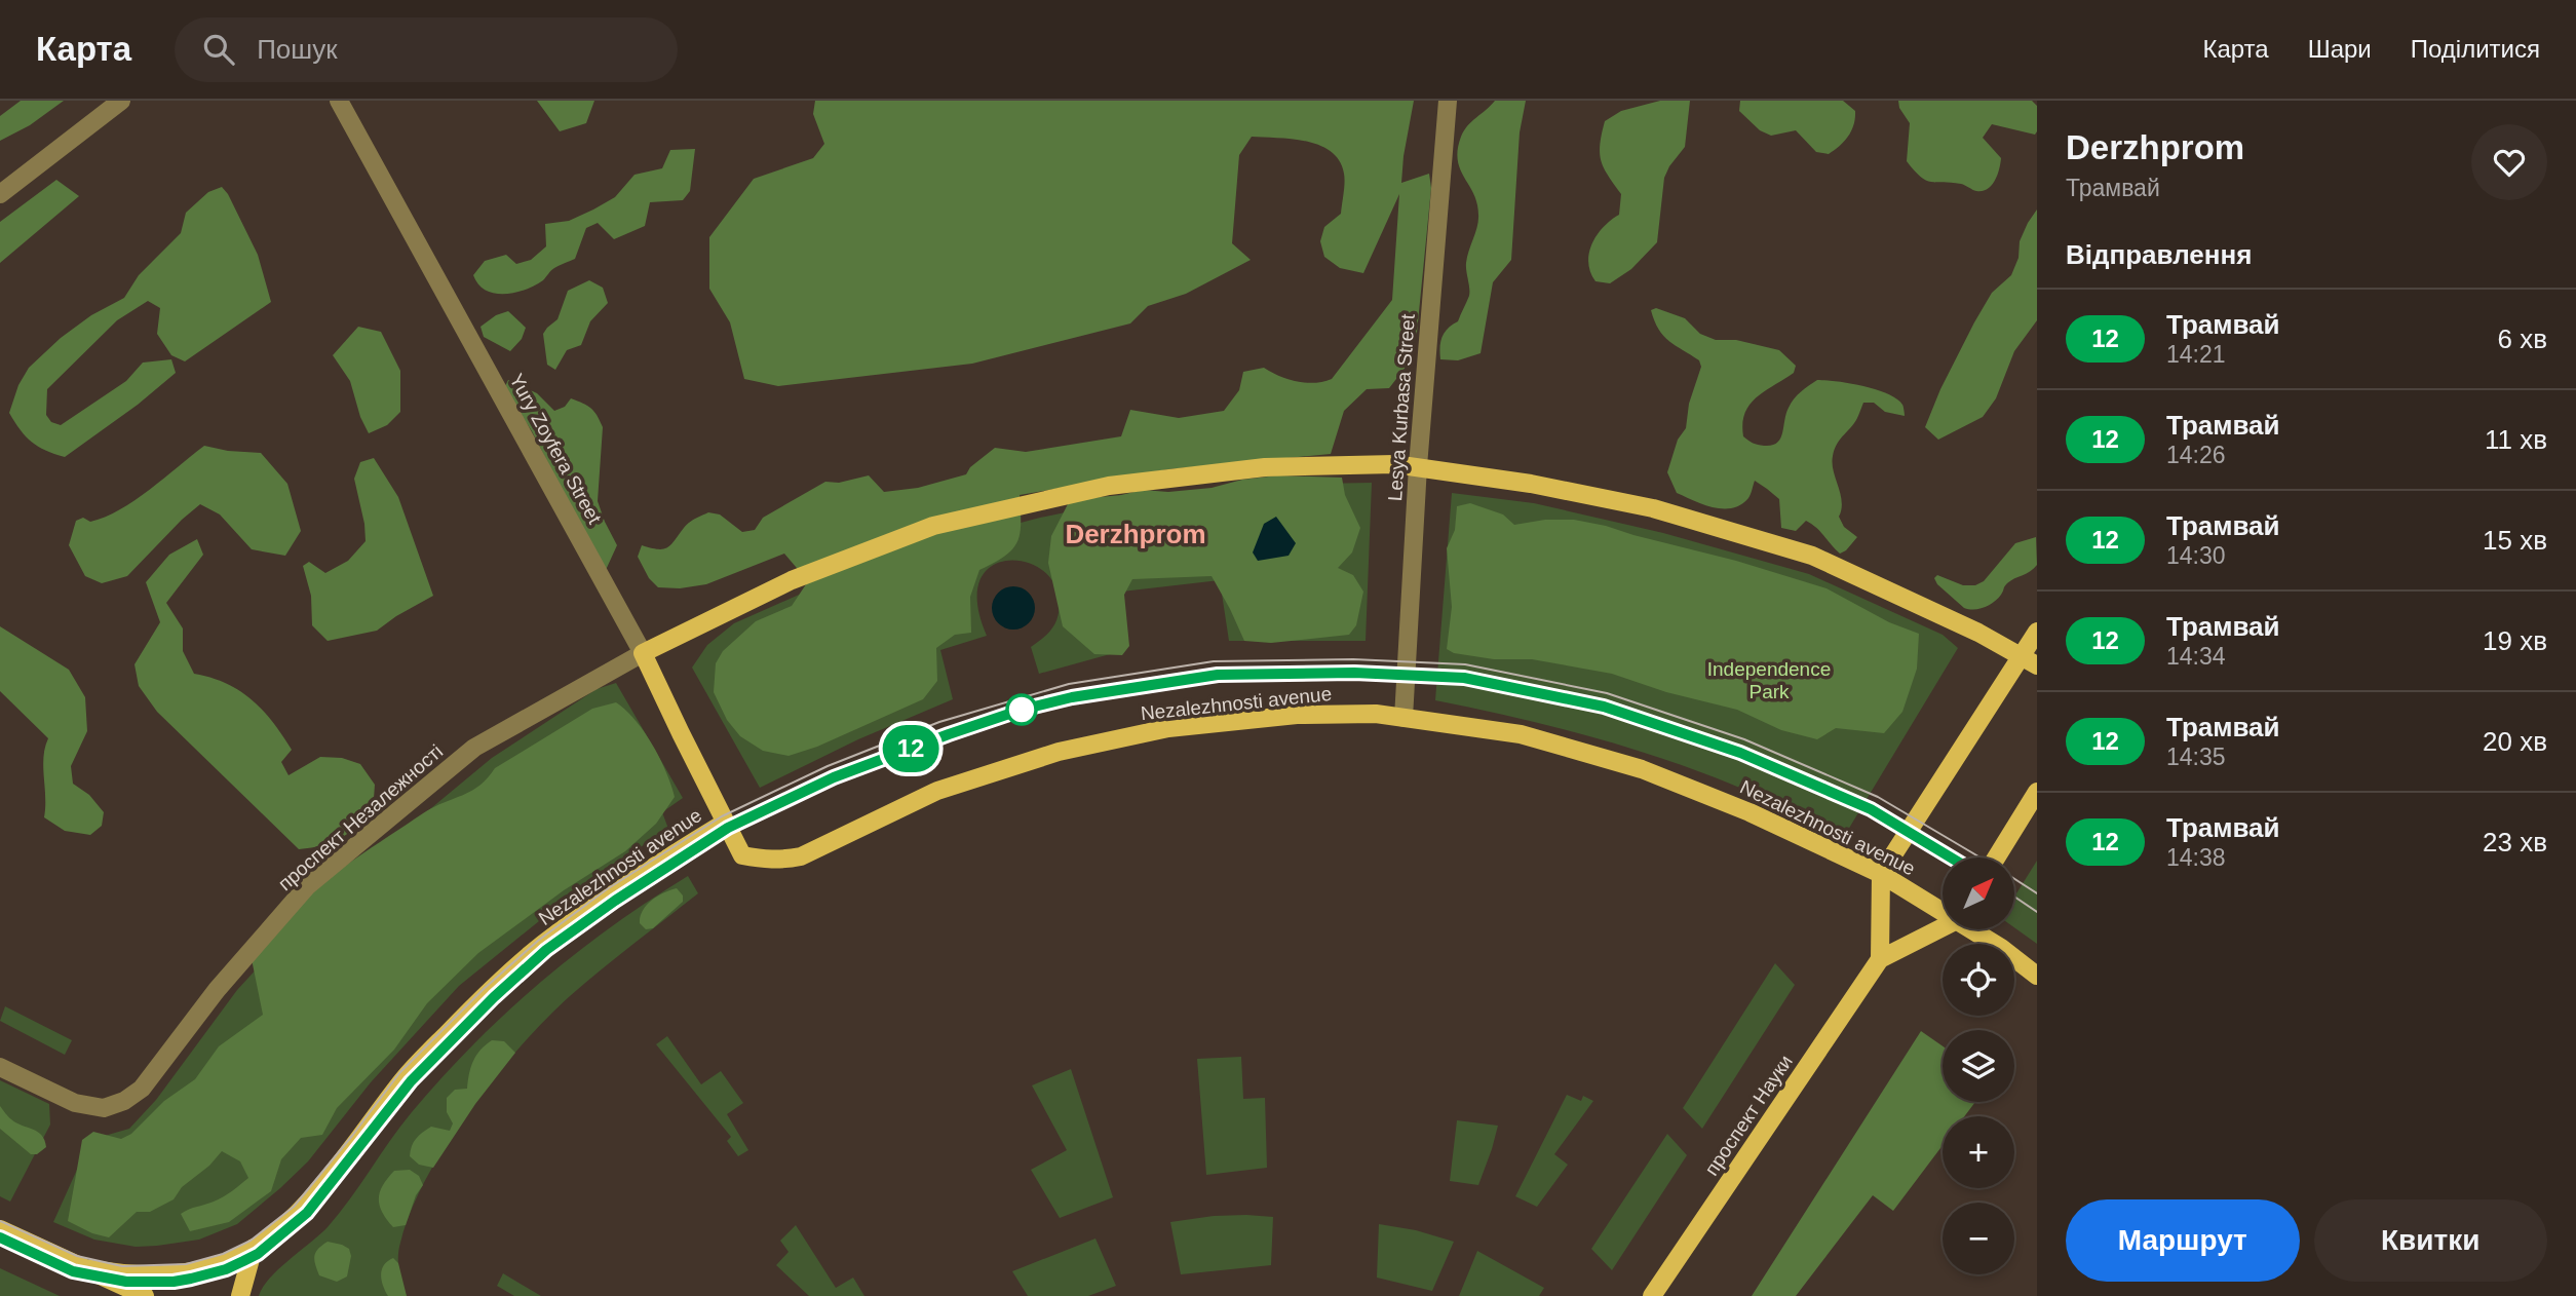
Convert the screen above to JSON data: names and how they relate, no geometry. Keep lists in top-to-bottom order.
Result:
{
  "streets": {
    "main road": ["Yury Zoyfera Street", "Nezalezhnosti avenue", "проспект Науки"],
    "street": ["Lesya Kurbasa Street", "проспект Незалежності"]
  },
  "crossings": [
    ["Lesya Kurbasa Street", "Nezalezhnosti avenue"],
    ["Yury Zoyfera Street", "Nezalezhnosti avenue"],
    ["Yury Zoyfera Street", "проспект Незалежності"]
  ],
  "districts": ["Derzhprom"],
  "parks": ["Independence Park"],
  "lines": ["tram line 12"],
  "north": "top right",
  "page": {
    "header": "Карта",
    "search": "Пошук",
    "nav": ["Карта", "Шари", "Поділитися"],
    "on_map": "12",
    "heading": [
      ["Derzhprom", "Трамвай"],
      "Відправлення"
    ],
    "list": [
      {
        "mark": "12",
        "name": "Трамвай",
        "note": "14:21",
        "value": "6 хв"
      },
      {
        "mark": "12",
        "name": "Трамвай",
        "note": "14:26",
        "value": "11 хв"
      },
      {
        "mark": "12",
        "name": "Трамвай",
        "note": "14:30",
        "value": "15 хв"
      },
      {
        "mark": "12",
        "name": "Трамвай",
        "note": "14:34",
        "value": "19 хв"
      },
      {
        "mark": "12",
        "name": "Трамвай",
        "note": "14:35",
        "value": "20 хв"
      },
      {
        "mark": "12",
        "name": "Трамвай",
        "note": "14:38",
        "value": "23 хв"
      }
    ],
    "map_buttons": ["+", "−"],
    "buttons": ["Маршрут", "Квитки"]
  }
}
